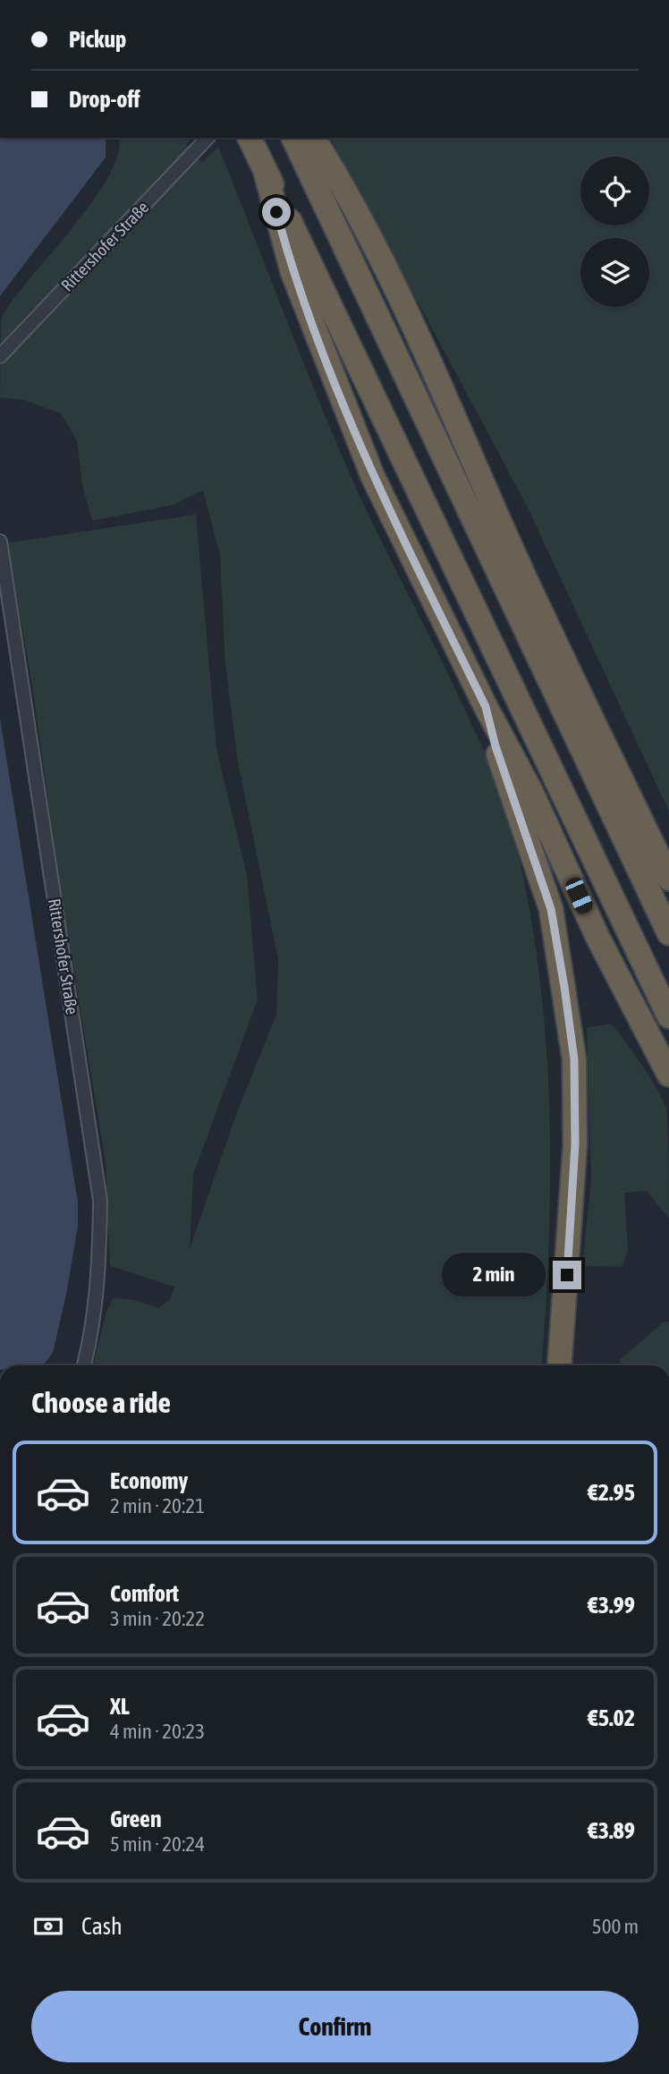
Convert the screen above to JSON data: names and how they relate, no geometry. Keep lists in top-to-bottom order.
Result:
{
  "streets": {
    "street": ["Rittershofer Straße"]
  },
  "page": {
    "banner": ["Pickup", "Drop-off"],
    "bubble": "2 min",
    "heading": "Choose a ride",
    "list": [
      {
        "name": "Economy",
        "note": "2 min · 20:21",
        "value": "€2.95"
      },
      {
        "name": "Comfort",
        "note": "3 min · 20:22",
        "value": "€3.99"
      },
      {
        "name": "XL",
        "note": "4 min · 20:23",
        "value": "€5.02"
      },
      {
        "name": "Green",
        "note": "5 min · 20:24",
        "value": "€3.89"
      }
    ],
    "pay": ["Cash", "500 m"],
    "buttons": "Confirm"
  }
}
